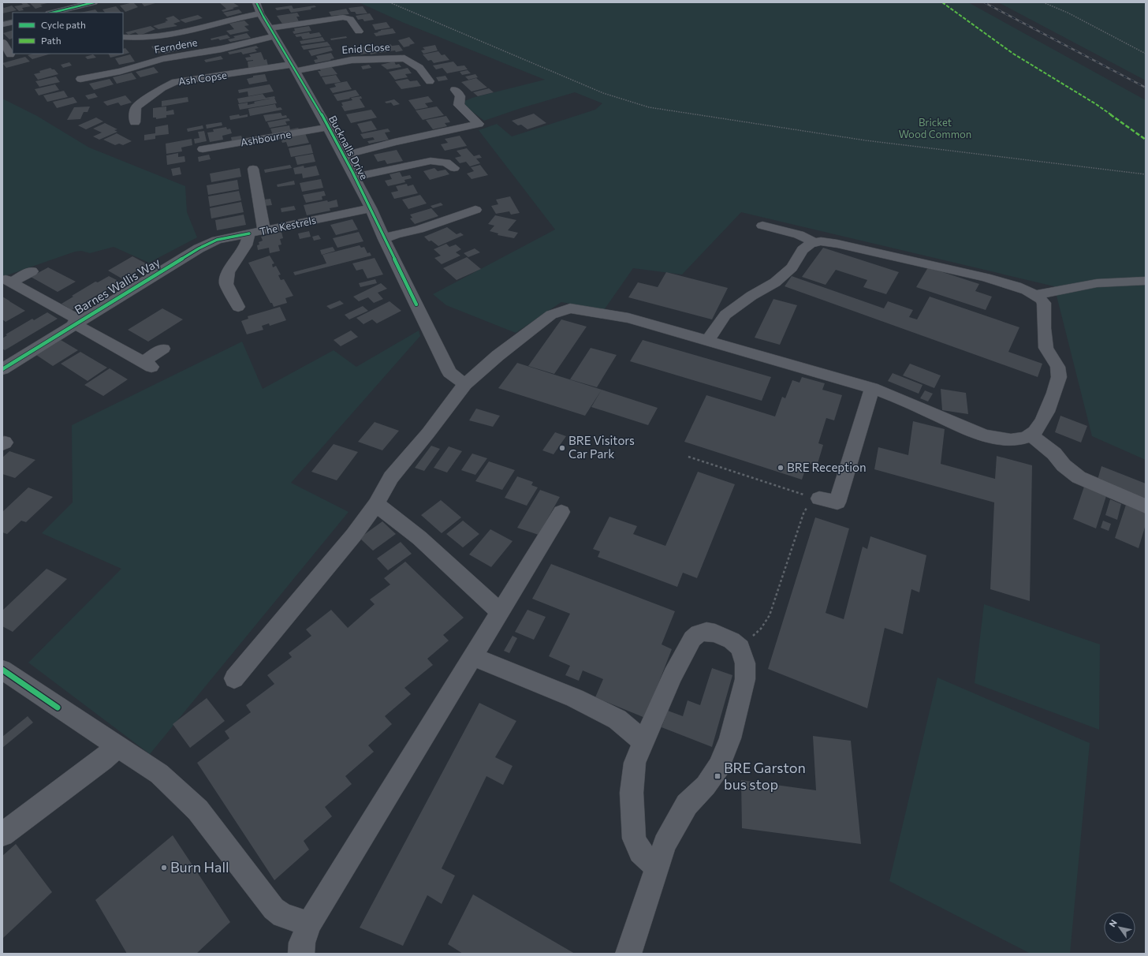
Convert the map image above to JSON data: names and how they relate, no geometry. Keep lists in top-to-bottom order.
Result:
{
  "streets": {
    "street": [
      "Ferndene",
      "Enid Close",
      "Ash Copse",
      "Ashbourne",
      "Bucknalls Drive",
      "The Kestrels",
      "Barnes Wallis Way"
    ]
  },
  "crossings": [
    ["Ferndene", "Bucknalls Drive"],
    ["Enid Close", "Ash Copse"],
    ["Enid Close", "Bucknalls Drive"],
    ["Ash Copse", "Bucknalls Drive"],
    ["Ashbourne", "Bucknalls Drive"],
    ["Bucknalls Drive", "The Kestrels"],
    ["The Kestrels", "Barnes Wallis Way"]
  ],
  "parks": ["Bricket Wood Common"],
  "places": {
    "other": ["BRE Visitors Car Park", "BRE Reception", "Burn Hall"],
    "transit": ["BRE Garston bus stop"]
  },
  "legend": ["Cycle path", "Path"],
  "north": "top left"
}
